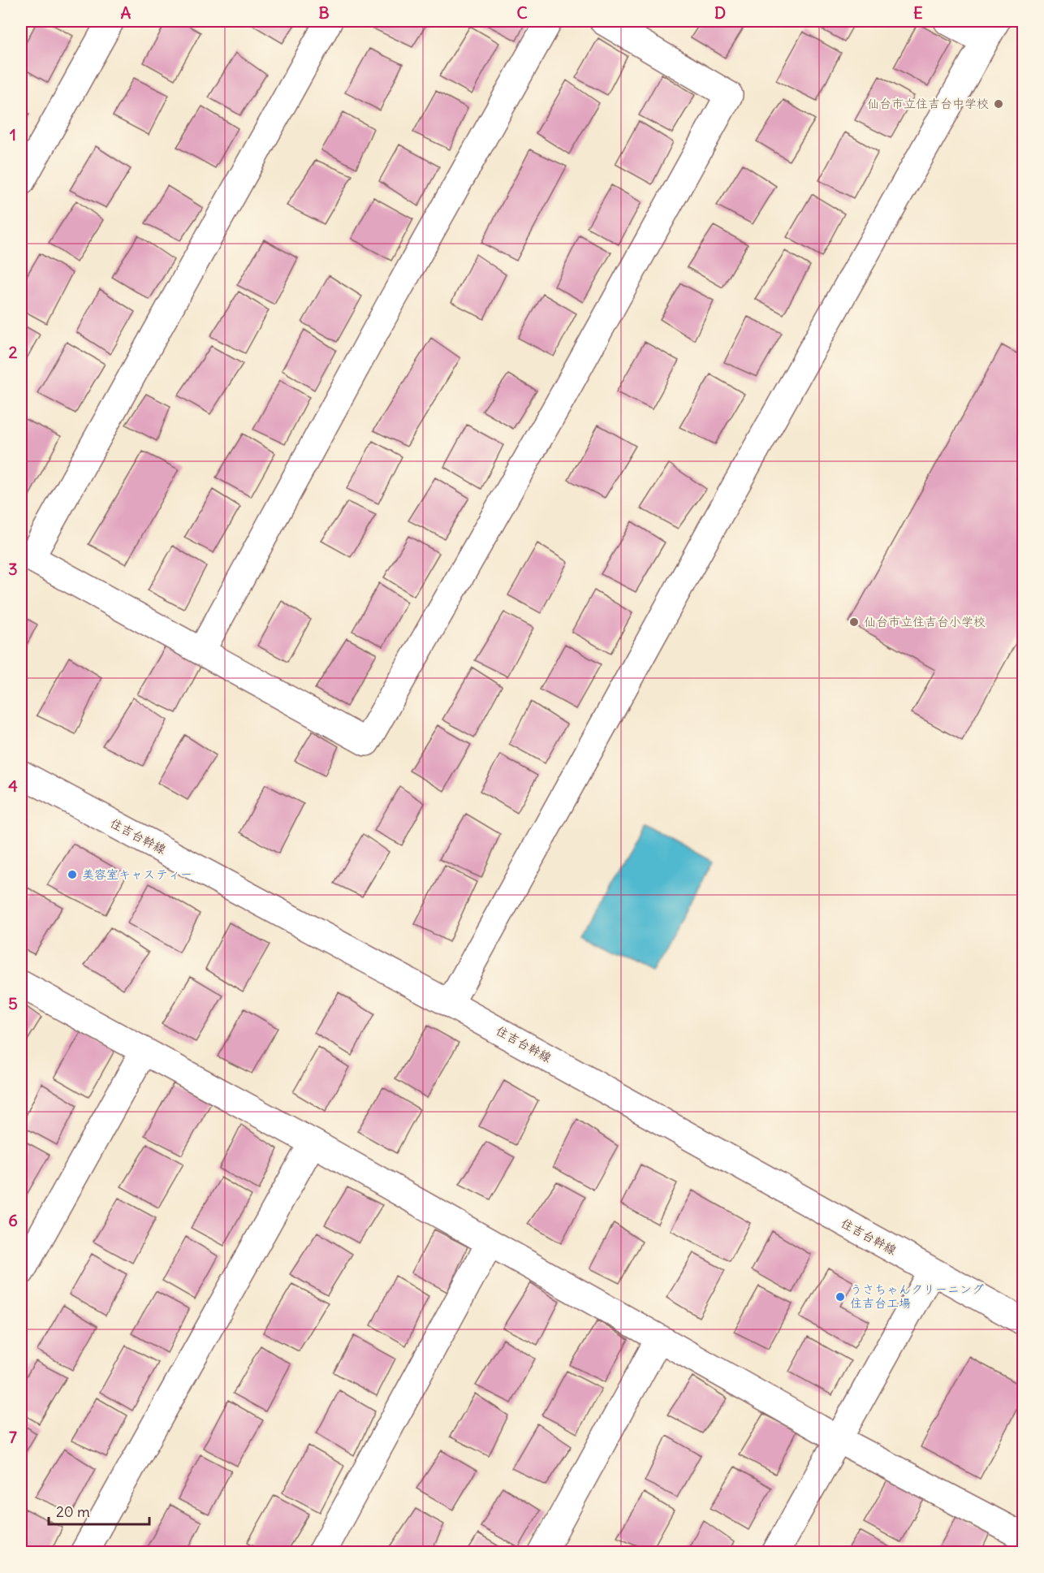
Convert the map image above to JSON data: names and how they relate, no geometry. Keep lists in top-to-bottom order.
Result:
{
  "streets": {
    "street": ["住吉台幹線"]
  },
  "places": [
    "仙台市立住吉台中学校",
    "仙台市立住吉台小学校",
    "美容室キャスティー",
    "うさちゃんクリーニング 住吉台工場"
  ],
  "scale_bar": "20 m",
  "grid": {
    "columns": [
      "A",
      "B",
      "C",
      "D",
      "E"
    ],
    "rows": [
      "1",
      "2",
      "3",
      "4",
      "5",
      "6",
      "7"
    ]
  }
}
